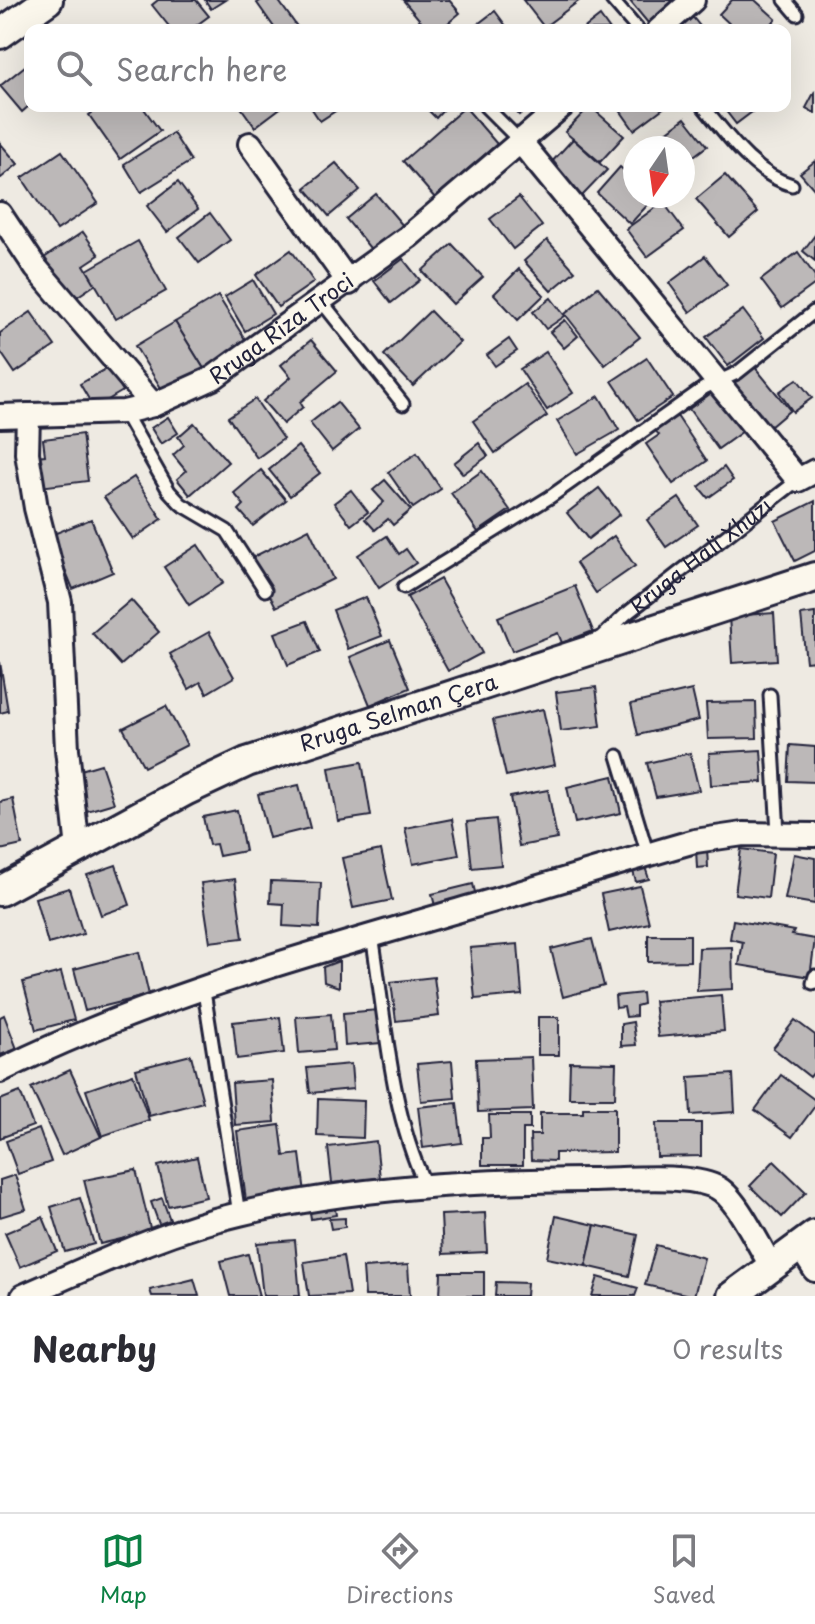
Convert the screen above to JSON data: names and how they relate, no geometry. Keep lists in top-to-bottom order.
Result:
{
  "streets": {
    "street": ["Rruga Riza Troci", "Rruga Selman Çera"],
    "lane": ["Rruga Hali Xhuzi"]
  },
  "crossings": [
    ["Rruga Hali Xhuzi", "Rruga Selman Çera"]
  ],
  "north": "bottom",
  "page": {
    "search": "Search here",
    "heading": ["Nearby", "0 results"],
    "nav": ["Map", "Directions", "Saved"]
  }
}
